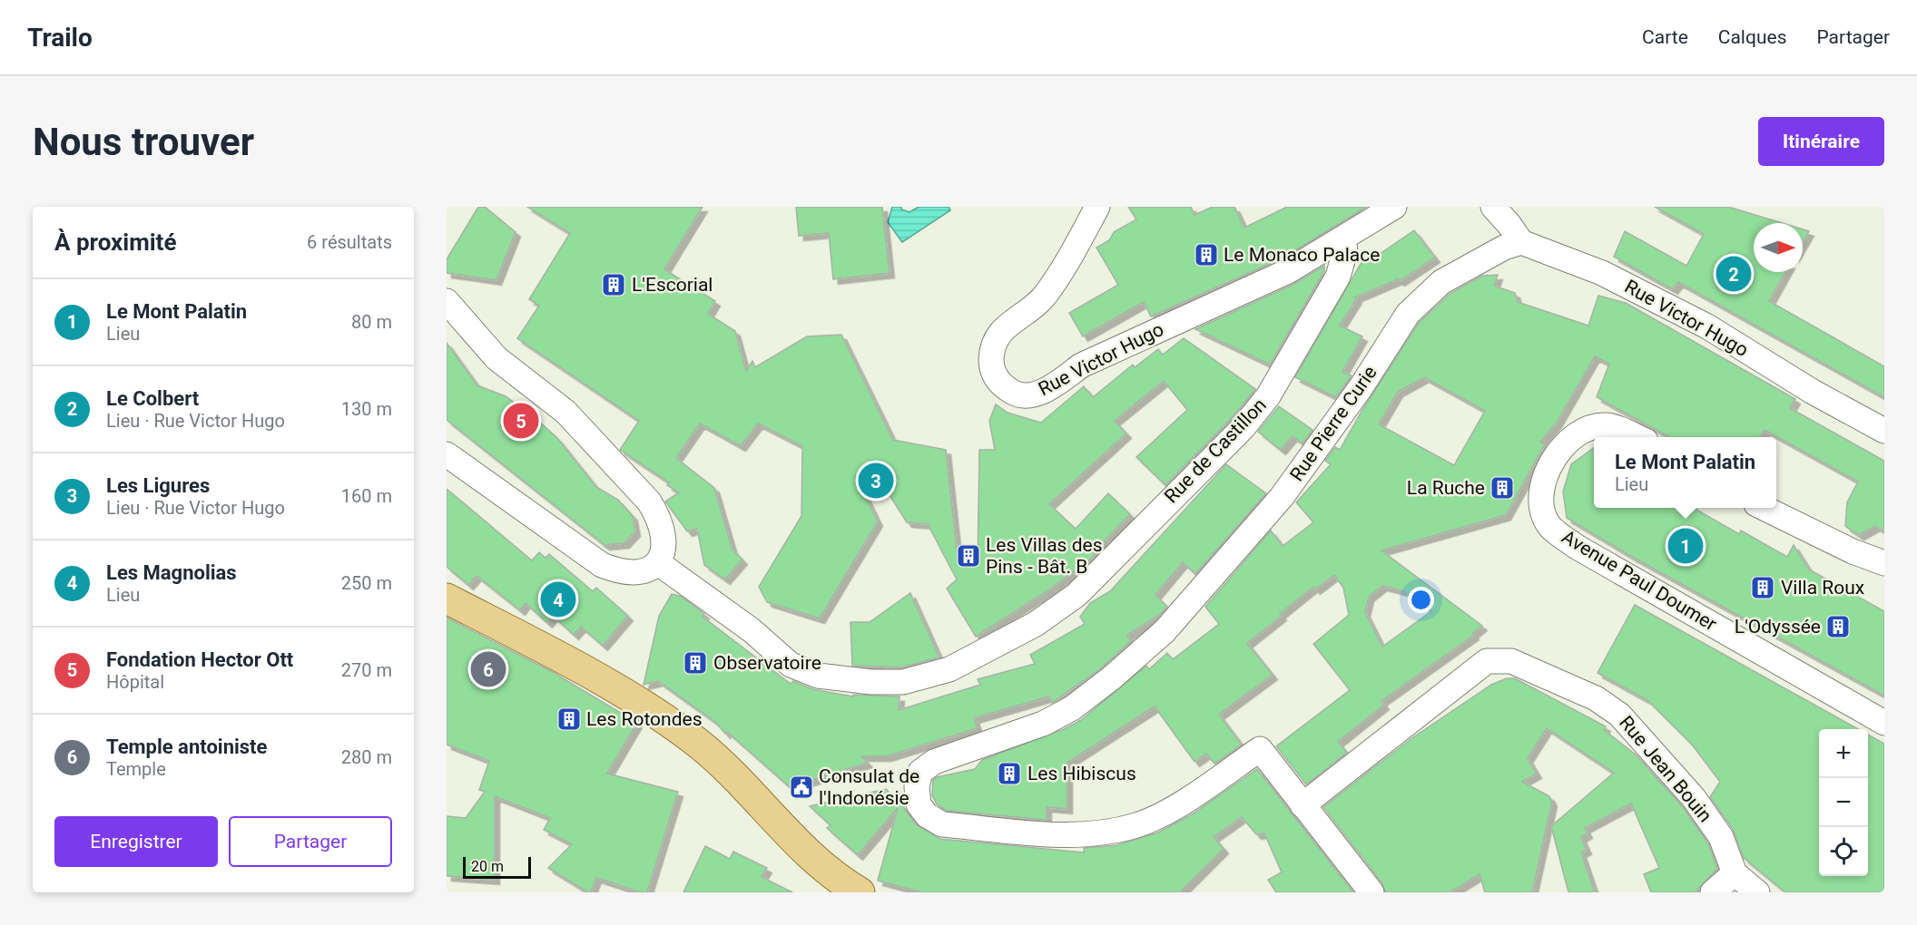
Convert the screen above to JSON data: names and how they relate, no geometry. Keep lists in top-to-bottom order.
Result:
{
  "streets": {
    "street": [
      "Rue Victor Hugo",
      "Rue Pierre Curie",
      "Rue de Castillon",
      "Avenue Paul Doumer",
      "Rue Jean Bouin"
    ]
  },
  "crossings": [
    ["Rue Victor Hugo", "Rue Pierre Curie"],
    ["Rue Victor Hugo", "Rue de Castillon"],
    ["Rue Pierre Curie", "Rue Jean Bouin"]
  ],
  "places": {
    "building": [
      "Le Monaco Palace",
      "L'Escorial",
      "La Ruche",
      "Les Villas des Pins - Bât. B",
      "Villa Roux",
      "L'Odyssée",
      "Observatoire",
      "Les Rotondes",
      "Les Hibiscus"
    ],
    "public building": ["Consulat de l'Indonésie"]
  },
  "scale_bar": "20 m",
  "north": "right",
  "page": {
    "header": "Trailo",
    "nav": ["Carte", "Calques", "Partager"],
    "buttons": [
      "Itinéraire",
      ["Enregistrer", "Partager"]
    ],
    "title": "Nous trouver",
    "heading": ["À proximité", "6 résultats"],
    "pins": [
      "2",
      "5",
      "3",
      "1",
      "4",
      "6"
    ],
    "list": [
      {
        "mark": "1",
        "name": "Le Mont Palatin",
        "note": "Lieu",
        "value": "80 m"
      },
      {
        "mark": "2",
        "name": "Le Colbert",
        "note": "Lieu · Rue Victor Hugo",
        "value": "130 m"
      },
      {
        "mark": "3",
        "name": "Les Ligures",
        "note": "Lieu · Rue Victor Hugo",
        "value": "160 m"
      },
      {
        "mark": "4",
        "name": "Les Magnolias",
        "note": "Lieu",
        "value": "250 m"
      },
      {
        "mark": "5",
        "name": "Fondation Hector Ott",
        "note": "Hôpital",
        "value": "270 m"
      },
      {
        "mark": "6",
        "name": "Temple antoiniste",
        "note": "Temple",
        "value": "280 m"
      }
    ],
    "popup": ["Le Mont Palatin", "Lieu"],
    "map_buttons": ["+", "−"],
    "scale": "20 m"
  }
}
